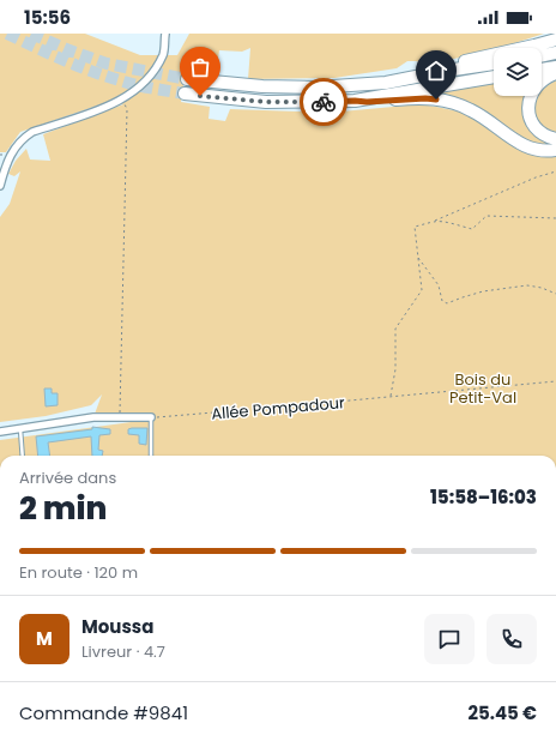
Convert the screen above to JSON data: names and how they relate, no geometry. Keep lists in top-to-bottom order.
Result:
{
  "streets": {
    "path": ["Allée Pompadour"]
  },
  "parks": ["Bois du Petit-Val"],
  "page": {
    "status": "15:56",
    "heading": ["2 min", "Arrivée dans", "15:58–16:03"],
    "panel": [
      "Moussa",
      "Livreur · 4.7",
      "Commande #9841",
      "25.45 €"
    ],
    "bar": "En route · 120 m",
    "round": "M"
  }
}
